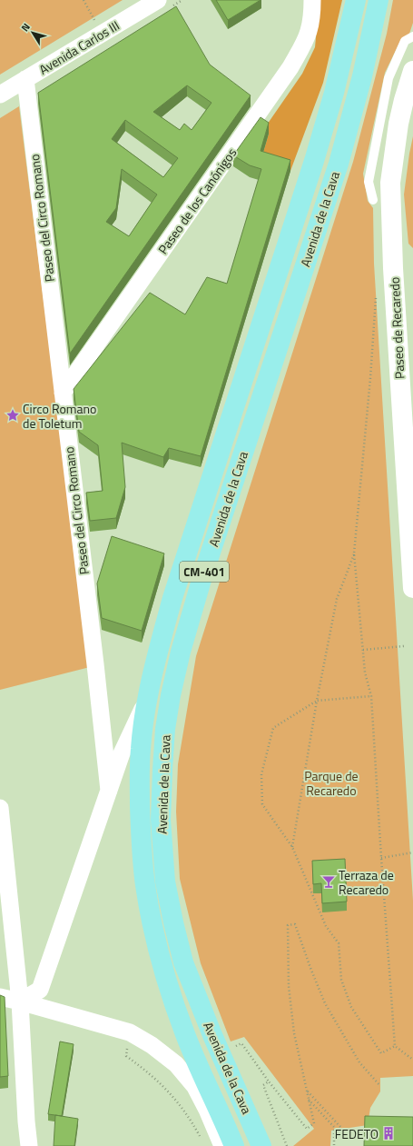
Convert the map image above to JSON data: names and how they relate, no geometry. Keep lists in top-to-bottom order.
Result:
{
  "streets": {
    "main road": ["Avenida de la Cava", "CM-401"],
    "street": [
      "Avenida Carlos III",
      "Paseo de los Canónigos",
      "Paseo del Circo Romano",
      "Paseo de Recaredo"
    ]
  },
  "crossings": [
    ["Avenida Carlos III", "Paseo del Circo Romano"],
    ["Paseo de los Canónigos", "Paseo del Circo Romano"]
  ],
  "parks": ["Parque de Recaredo"],
  "places": {
    "place": ["Circo Romano de Toletum"],
    "bar": ["Terraza de Recaredo"],
    "building": ["FEDETO"]
  },
  "north": "top left"
}
